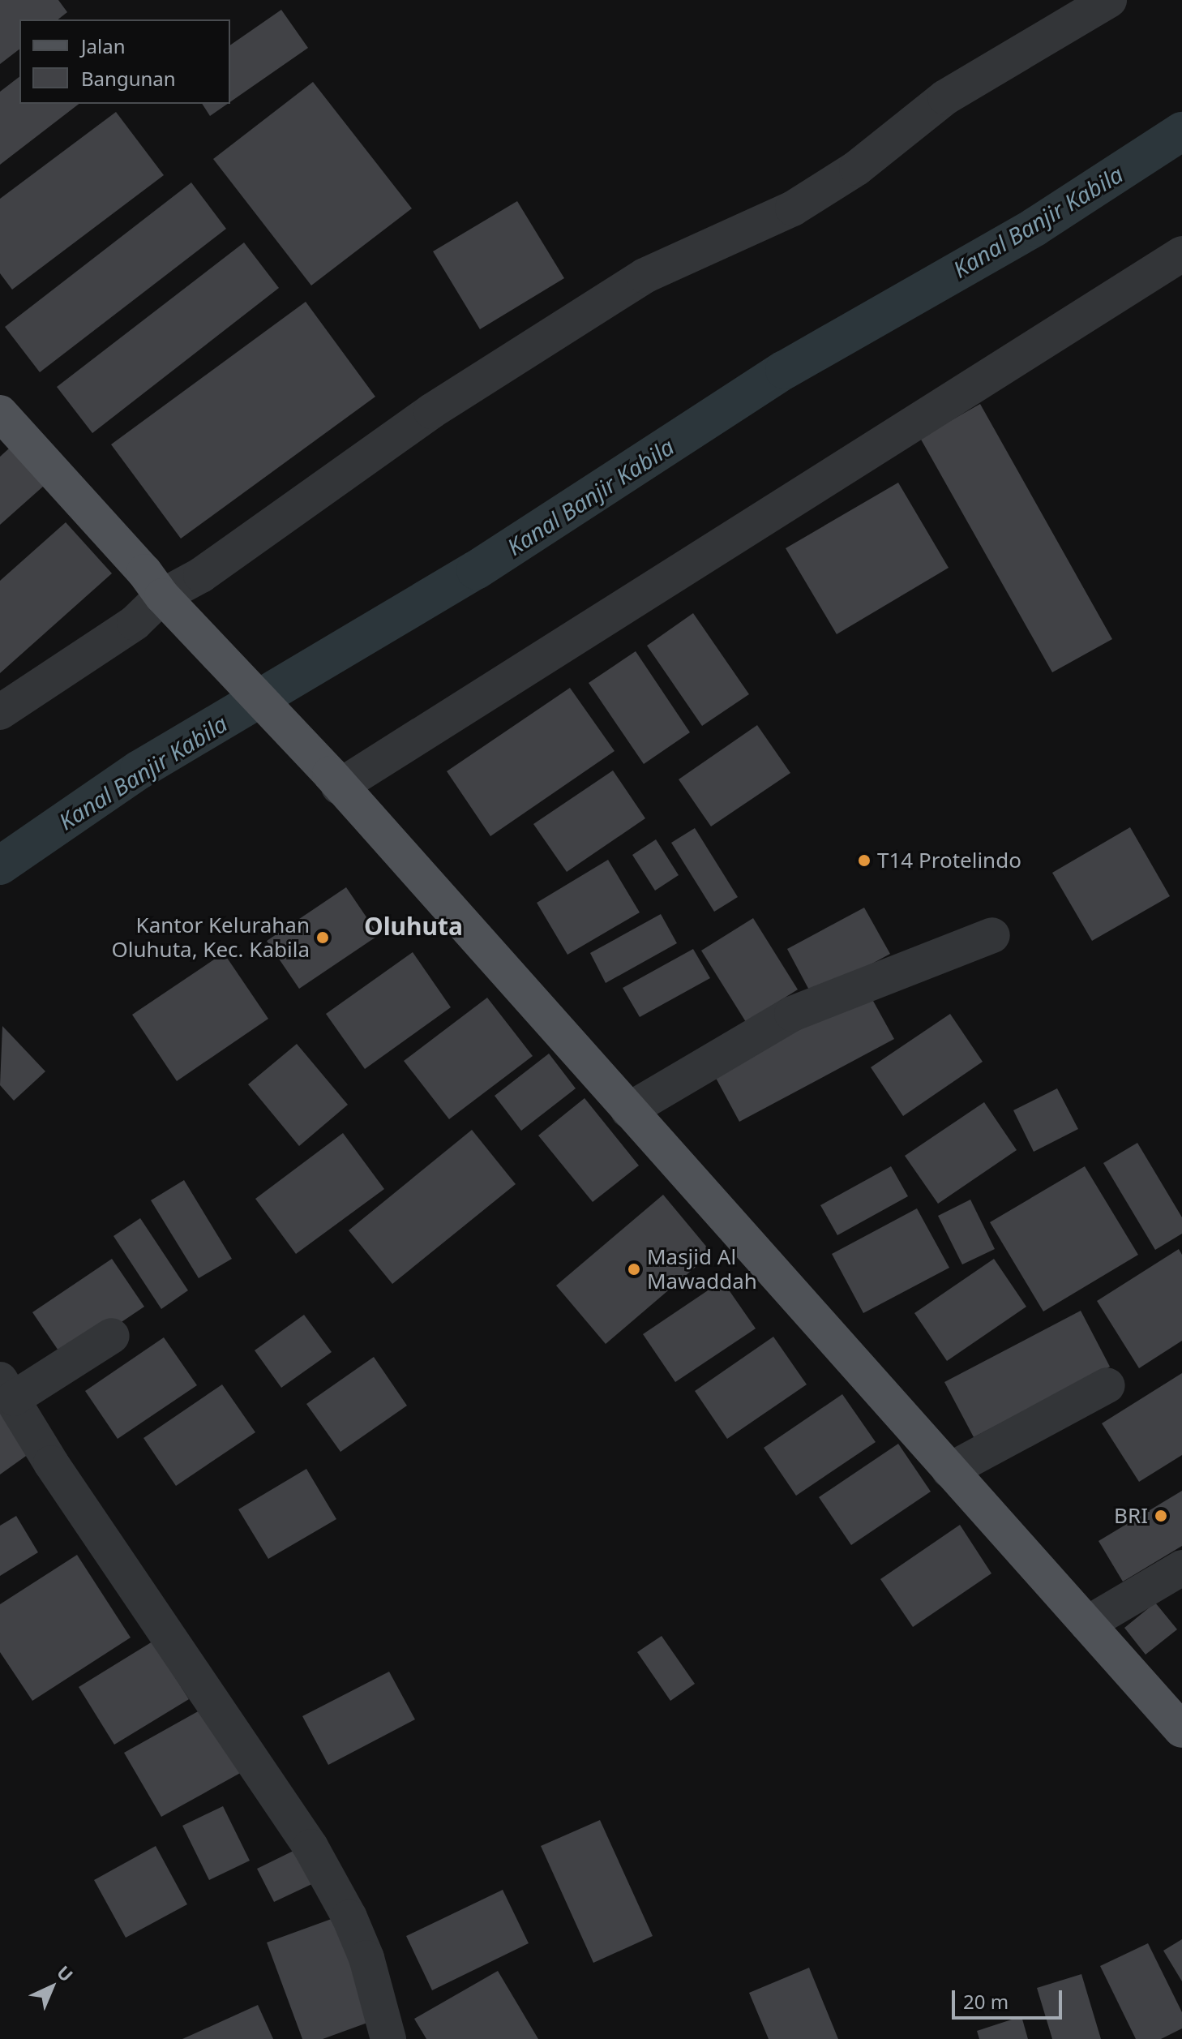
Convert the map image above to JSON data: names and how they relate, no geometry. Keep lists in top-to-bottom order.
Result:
{
  "districts": ["Oluhuta"],
  "water": ["Kanal Banjir Kabila"],
  "places": [
    "T14 Protelindo",
    "Kantor Kelurahan Oluhuta, Kec. Kabila",
    "Masjid Al Mawaddah",
    "BRI"
  ],
  "legend": ["Jalan", "Bangunan"],
  "scale_bar": "20 m",
  "north": "top right"
}
